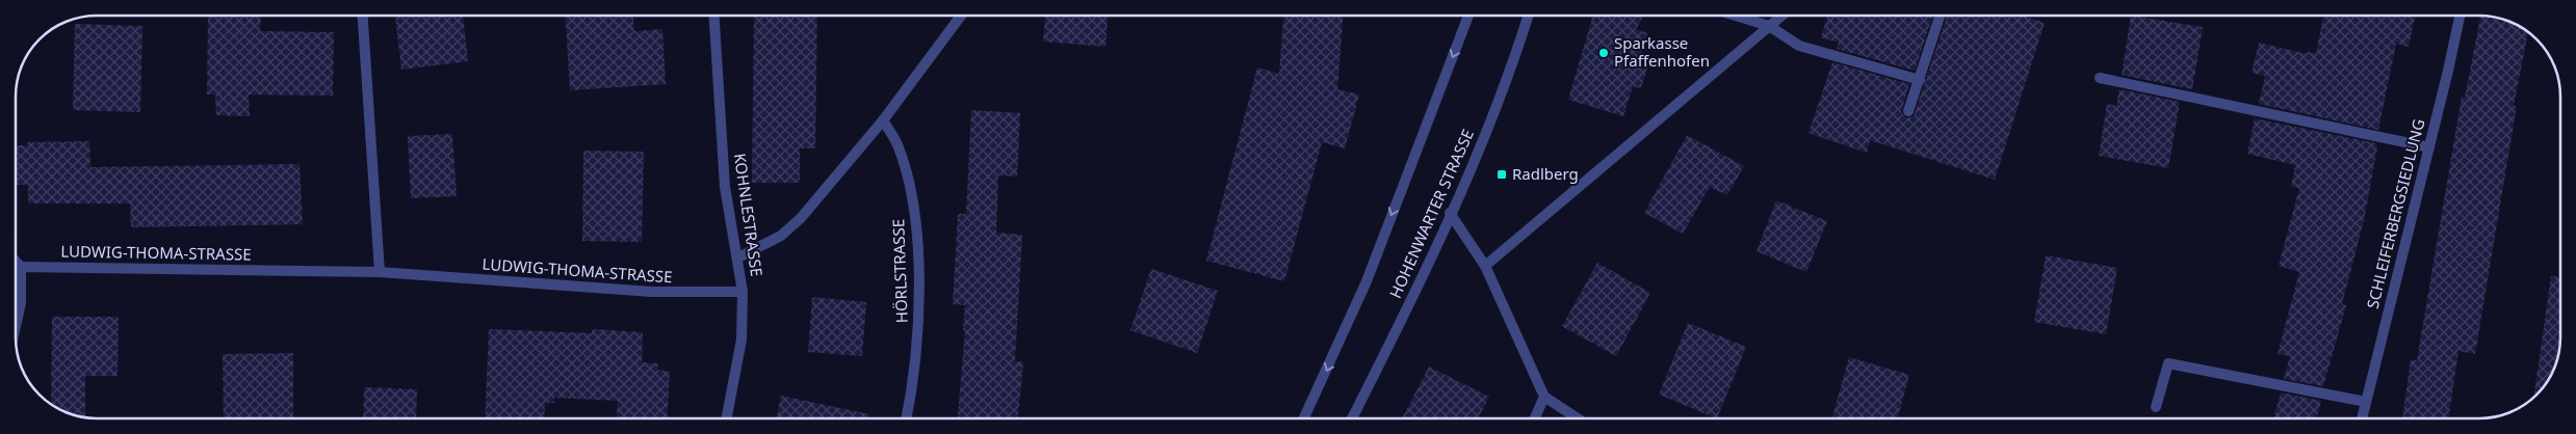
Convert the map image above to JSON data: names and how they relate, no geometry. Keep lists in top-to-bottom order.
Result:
{
  "streets": {
    "street": [
      "HOHENWARTER STRASSE",
      "SCHLEIFERBERGSIEDLUNG",
      "KOHNLESTRASSE",
      "LUDWIG-THOMA-STRASSE",
      "HÖRLSTRASSE"
    ]
  },
  "crossings": [
    ["KOHNLESTRASSE", "LUDWIG-THOMA-STRASSE"]
  ],
  "places": {
    "other": ["Sparkasse Pfaffenhofen"],
    "transit": ["Radlberg"]
  }
}
